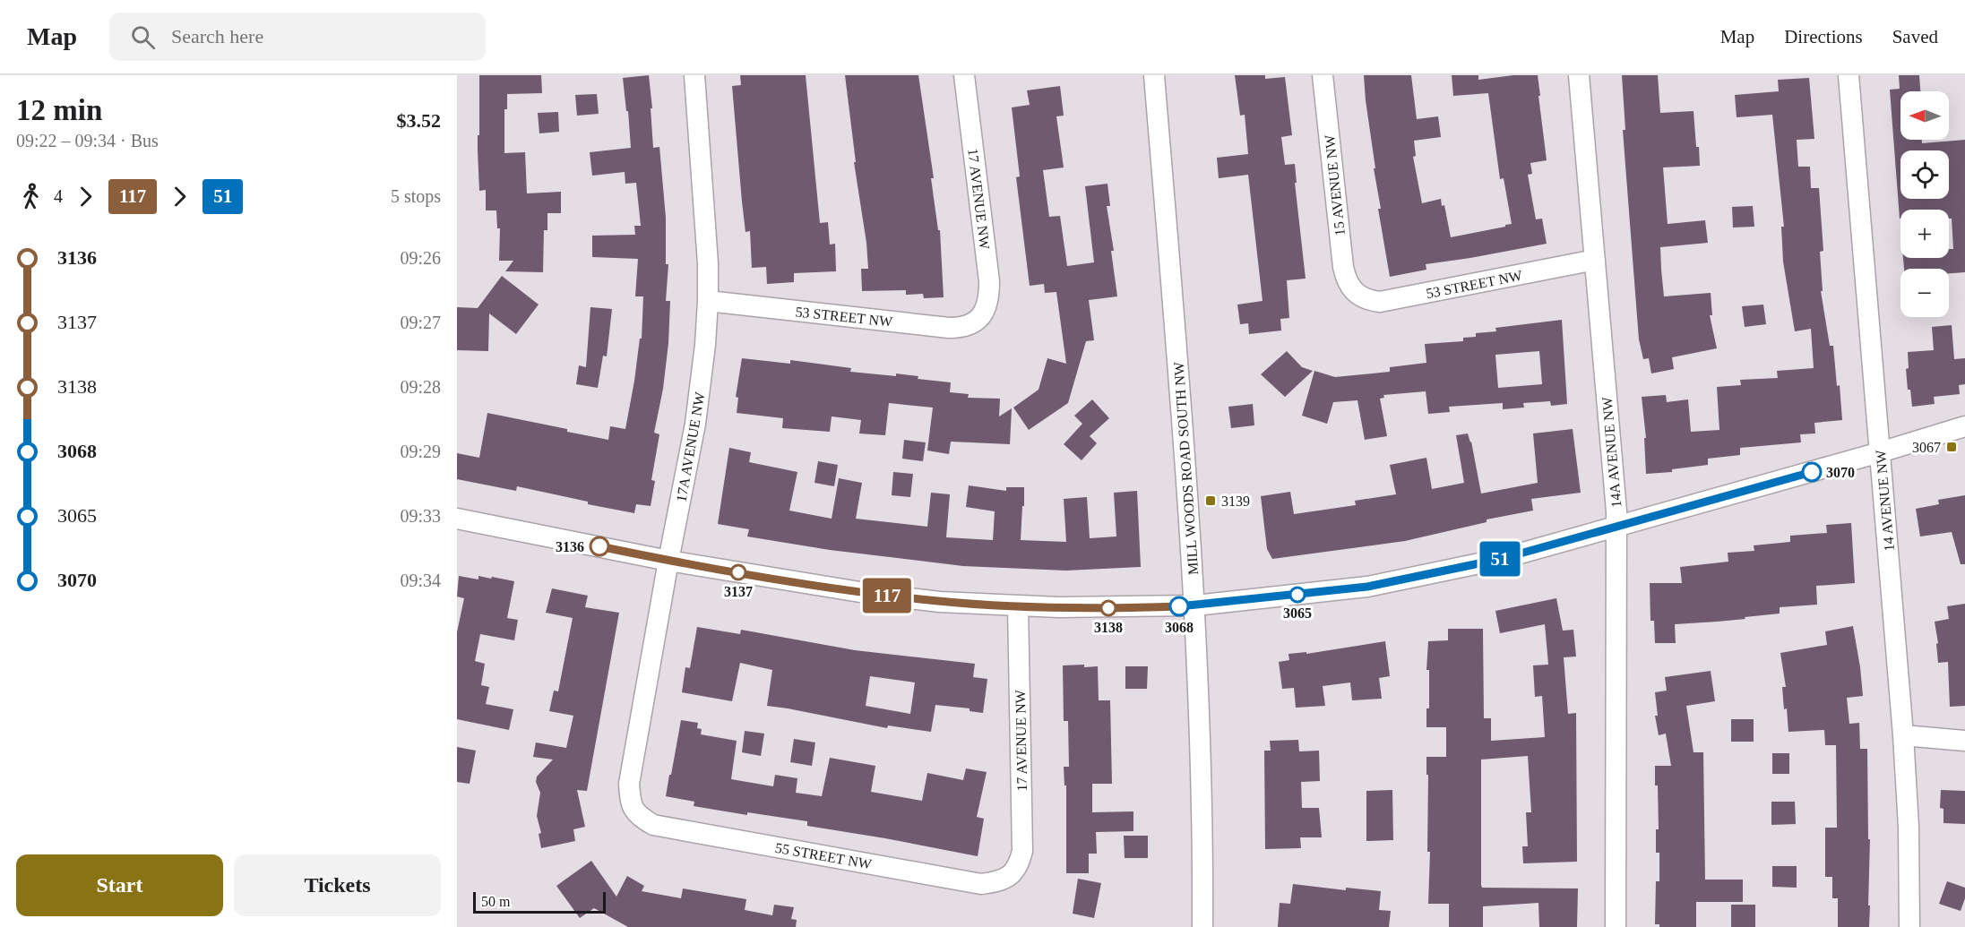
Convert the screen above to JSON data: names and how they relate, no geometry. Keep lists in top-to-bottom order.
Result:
{
  "streets": {
    "street": [
      "15 AVENUE NW",
      "17 AVENUE NW",
      "53 STREET NW",
      "17A AVENUE NW",
      "14A AVENUE NW",
      "MILL WOODS ROAD SOUTH NW",
      "14 AVENUE NW",
      "55 STREET NW"
    ]
  },
  "crossings": [
    ["15 AVENUE NW", "53 STREET NW"],
    ["17 AVENUE NW", "53 STREET NW"],
    ["17 AVENUE NW", "55 STREET NW"],
    ["53 STREET NW", "17A AVENUE NW"],
    ["53 STREET NW", "14A AVENUE NW"],
    ["17A AVENUE NW", "55 STREET NW"]
  ],
  "places": {
    "transit": ["3067", "3139"],
    "other": [
      "3070",
      "3136",
      "3137",
      "3065",
      "3068",
      "3138"
    ]
  },
  "lines": ["bus line 51", "bus line 117"],
  "scale_bar": "50 m",
  "north": "left",
  "page": {
    "header": "Map",
    "search": "Search here",
    "nav": ["Map", "Directions", "Saved"],
    "heading": ["12 min", "09:22 – 09:34 · Bus", "$3.52"],
    "on_map": ["117", "51"],
    "map_buttons": ["+", "−"],
    "legs": [
      "4",
      "117",
      "51",
      "5 stops"
    ],
    "list": [
      {
        "name": "3136",
        "value": "09:26"
      },
      {
        "name": "3137",
        "value": "09:27"
      },
      {
        "name": "3138",
        "value": "09:28"
      },
      {
        "name": "3068",
        "value": "09:29"
      },
      {
        "name": "3065",
        "value": "09:33"
      },
      {
        "name": "3070",
        "value": "09:34"
      }
    ],
    "buttons": ["Start", "Tickets"],
    "scale": "50 m"
  }
}
